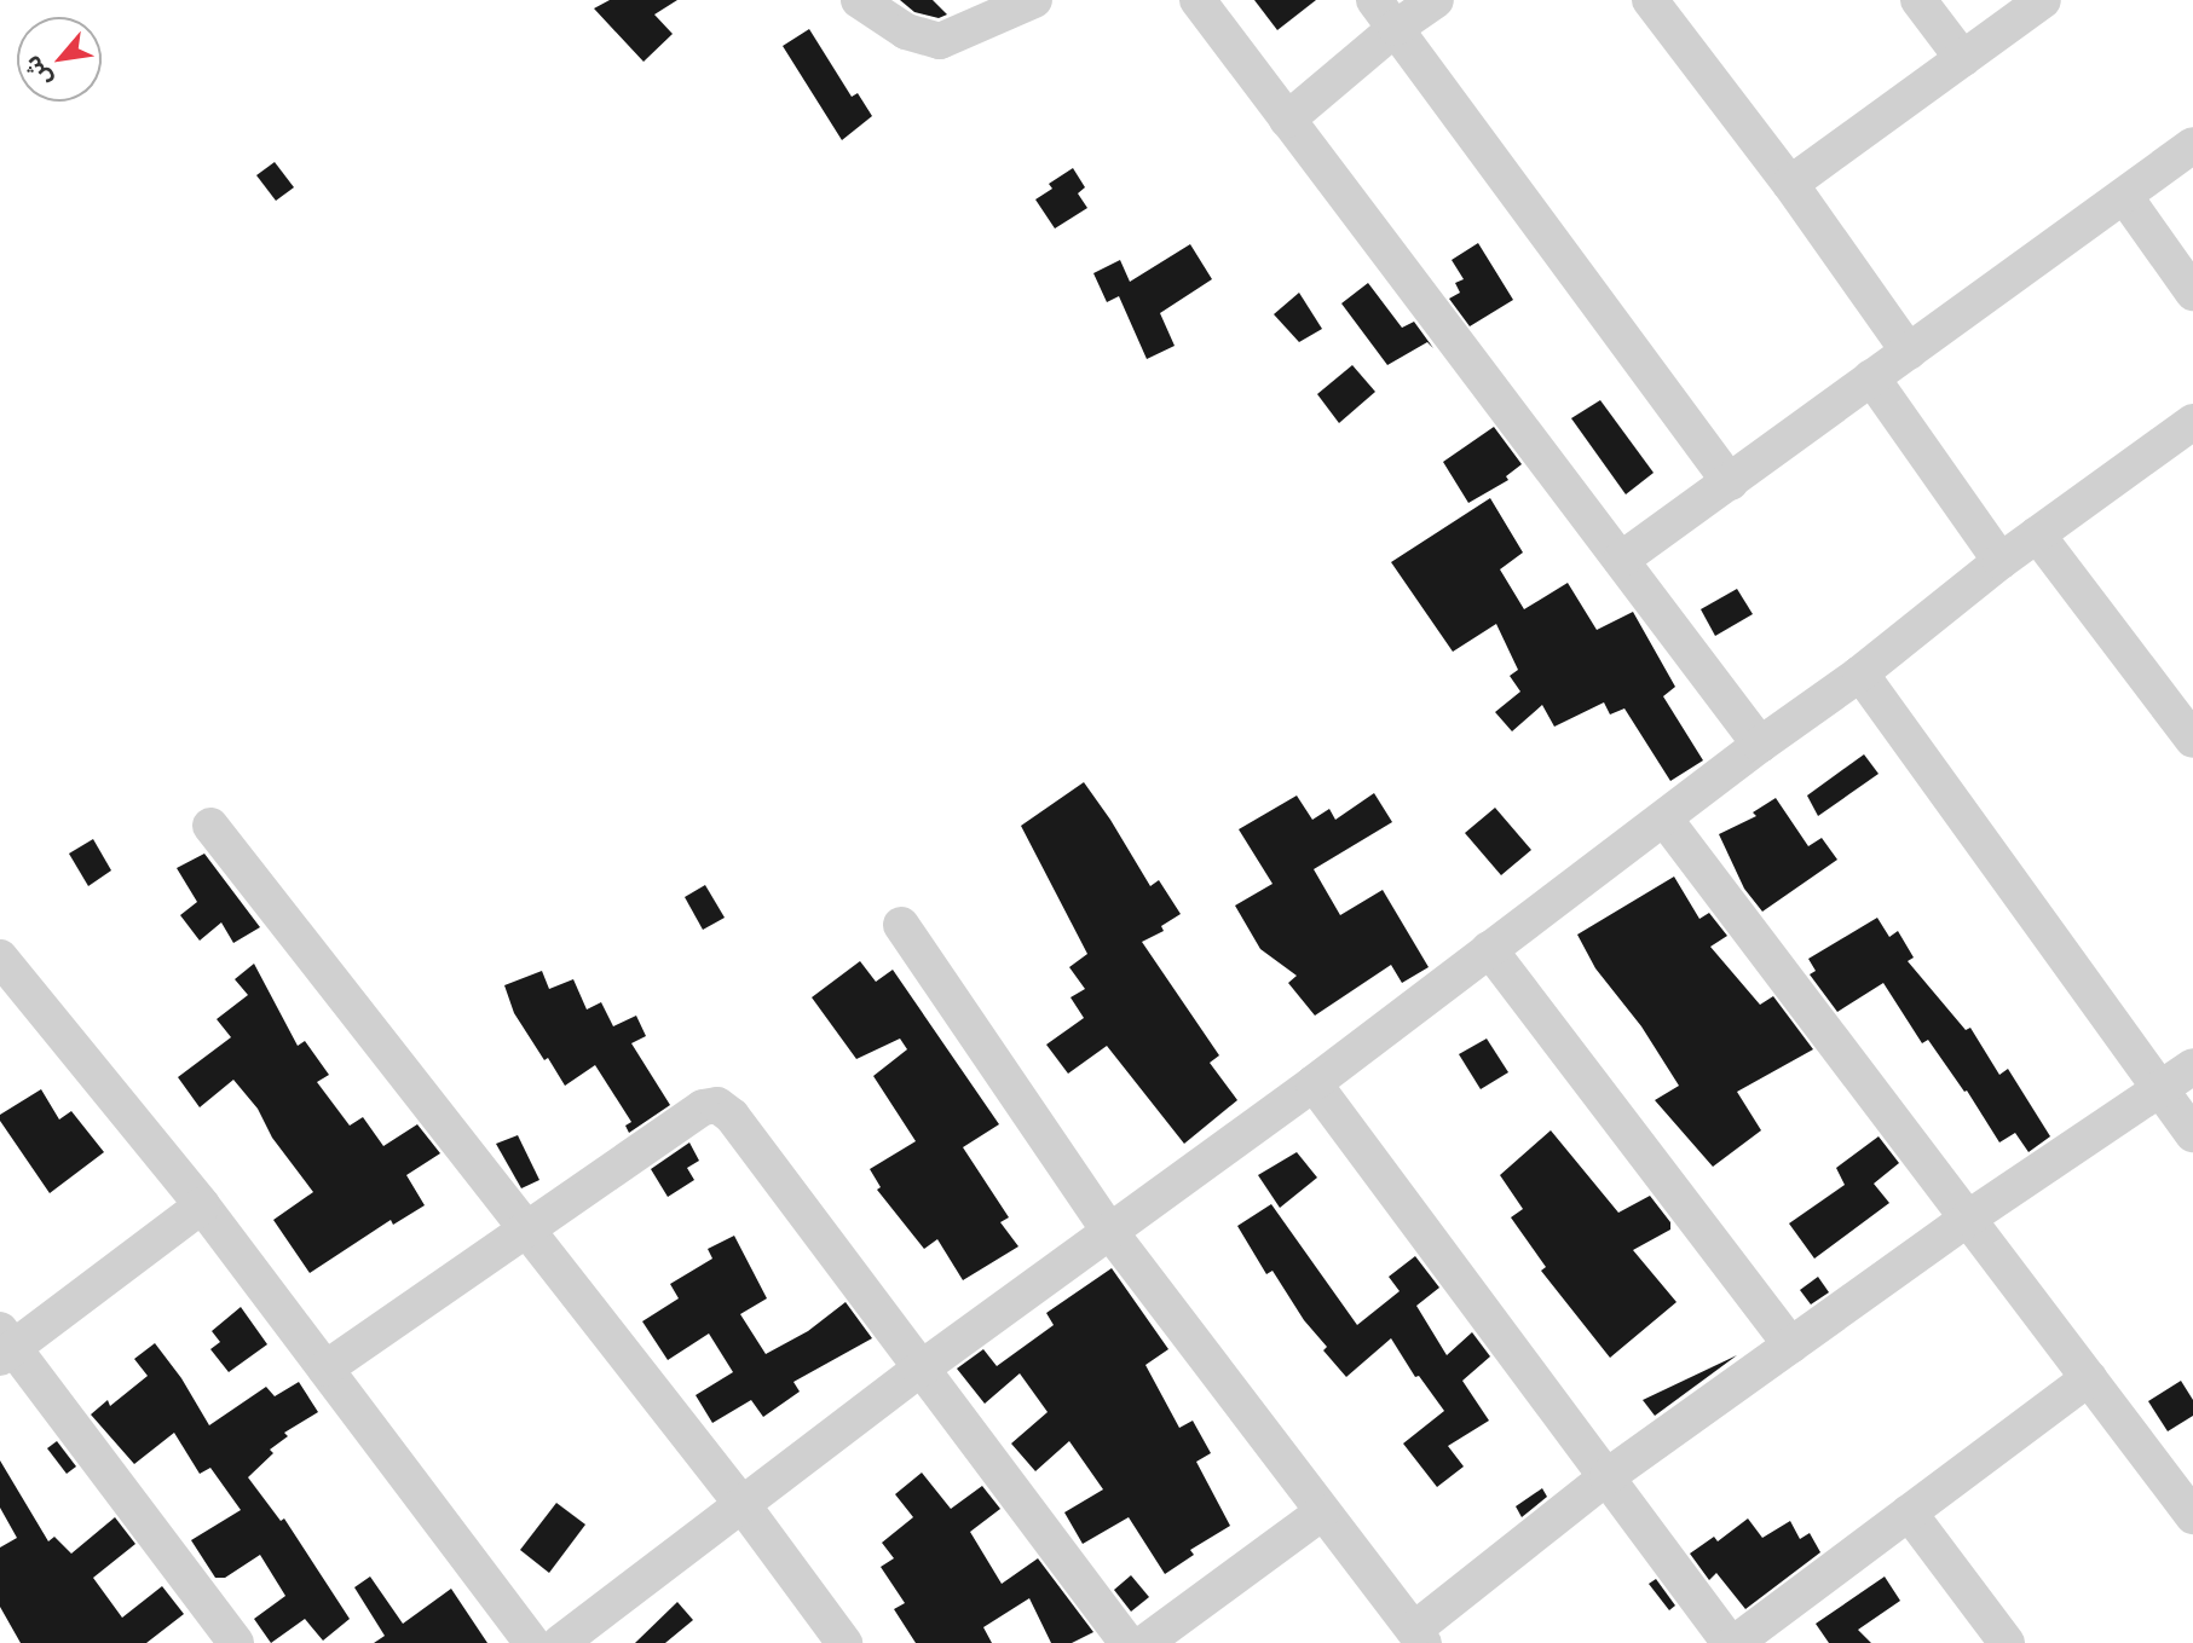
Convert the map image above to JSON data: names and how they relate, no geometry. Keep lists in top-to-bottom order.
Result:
{
  "north": "bottom left"
}
